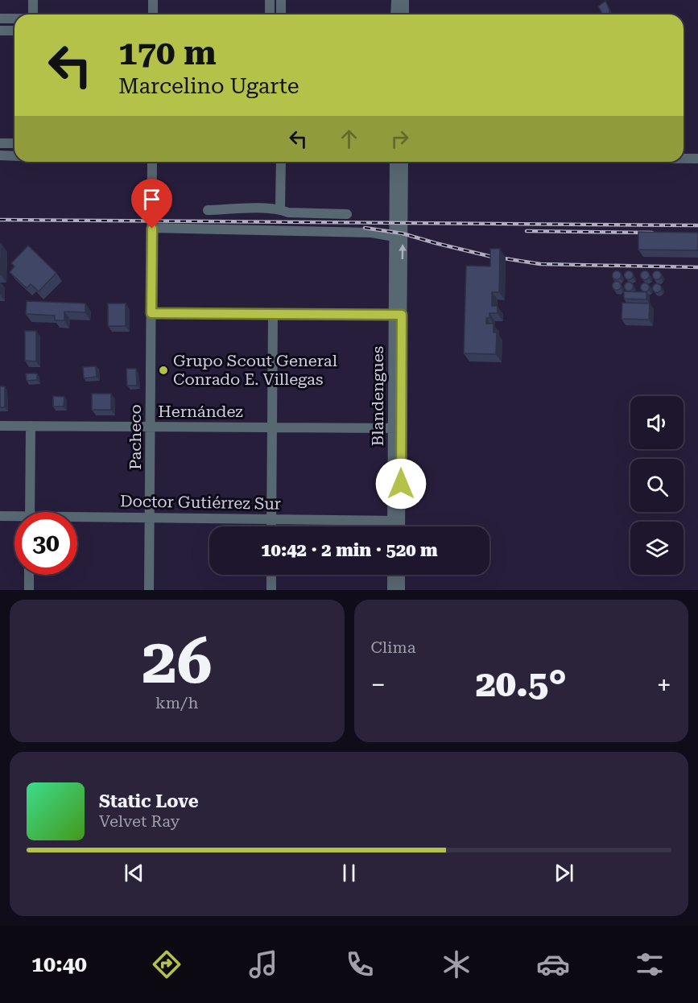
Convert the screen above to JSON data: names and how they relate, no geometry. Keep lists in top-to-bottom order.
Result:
{
  "streets": {
    "street": [
      "Blandengues",
      "Hernández",
      "Pacheco",
      "Doctor Gutiérrez Sur"
    ]
  },
  "crossings": [
    ["Blandengues", "Hernández"],
    ["Blandengues", "Doctor Gutiérrez Sur"],
    ["Hernández", "Pacheco"],
    ["Pacheco", "Doctor Gutiérrez Sur"]
  ],
  "places": ["Grupo Scout General Conrado E. Villegas"],
  "page": {
    "turn": ["170 m", "Marcelino Ugarte"],
    "limit": "30",
    "trip": "10:42 · 2 min · 520 m",
    "tile": [
      ["26", "km/h"],
      "Clima"
    ],
    "heat": ["−", "20.5°", "+"],
    "song": ["Static Love", "Velvet Ray"],
    "tabs": "10:40"
  }
}
